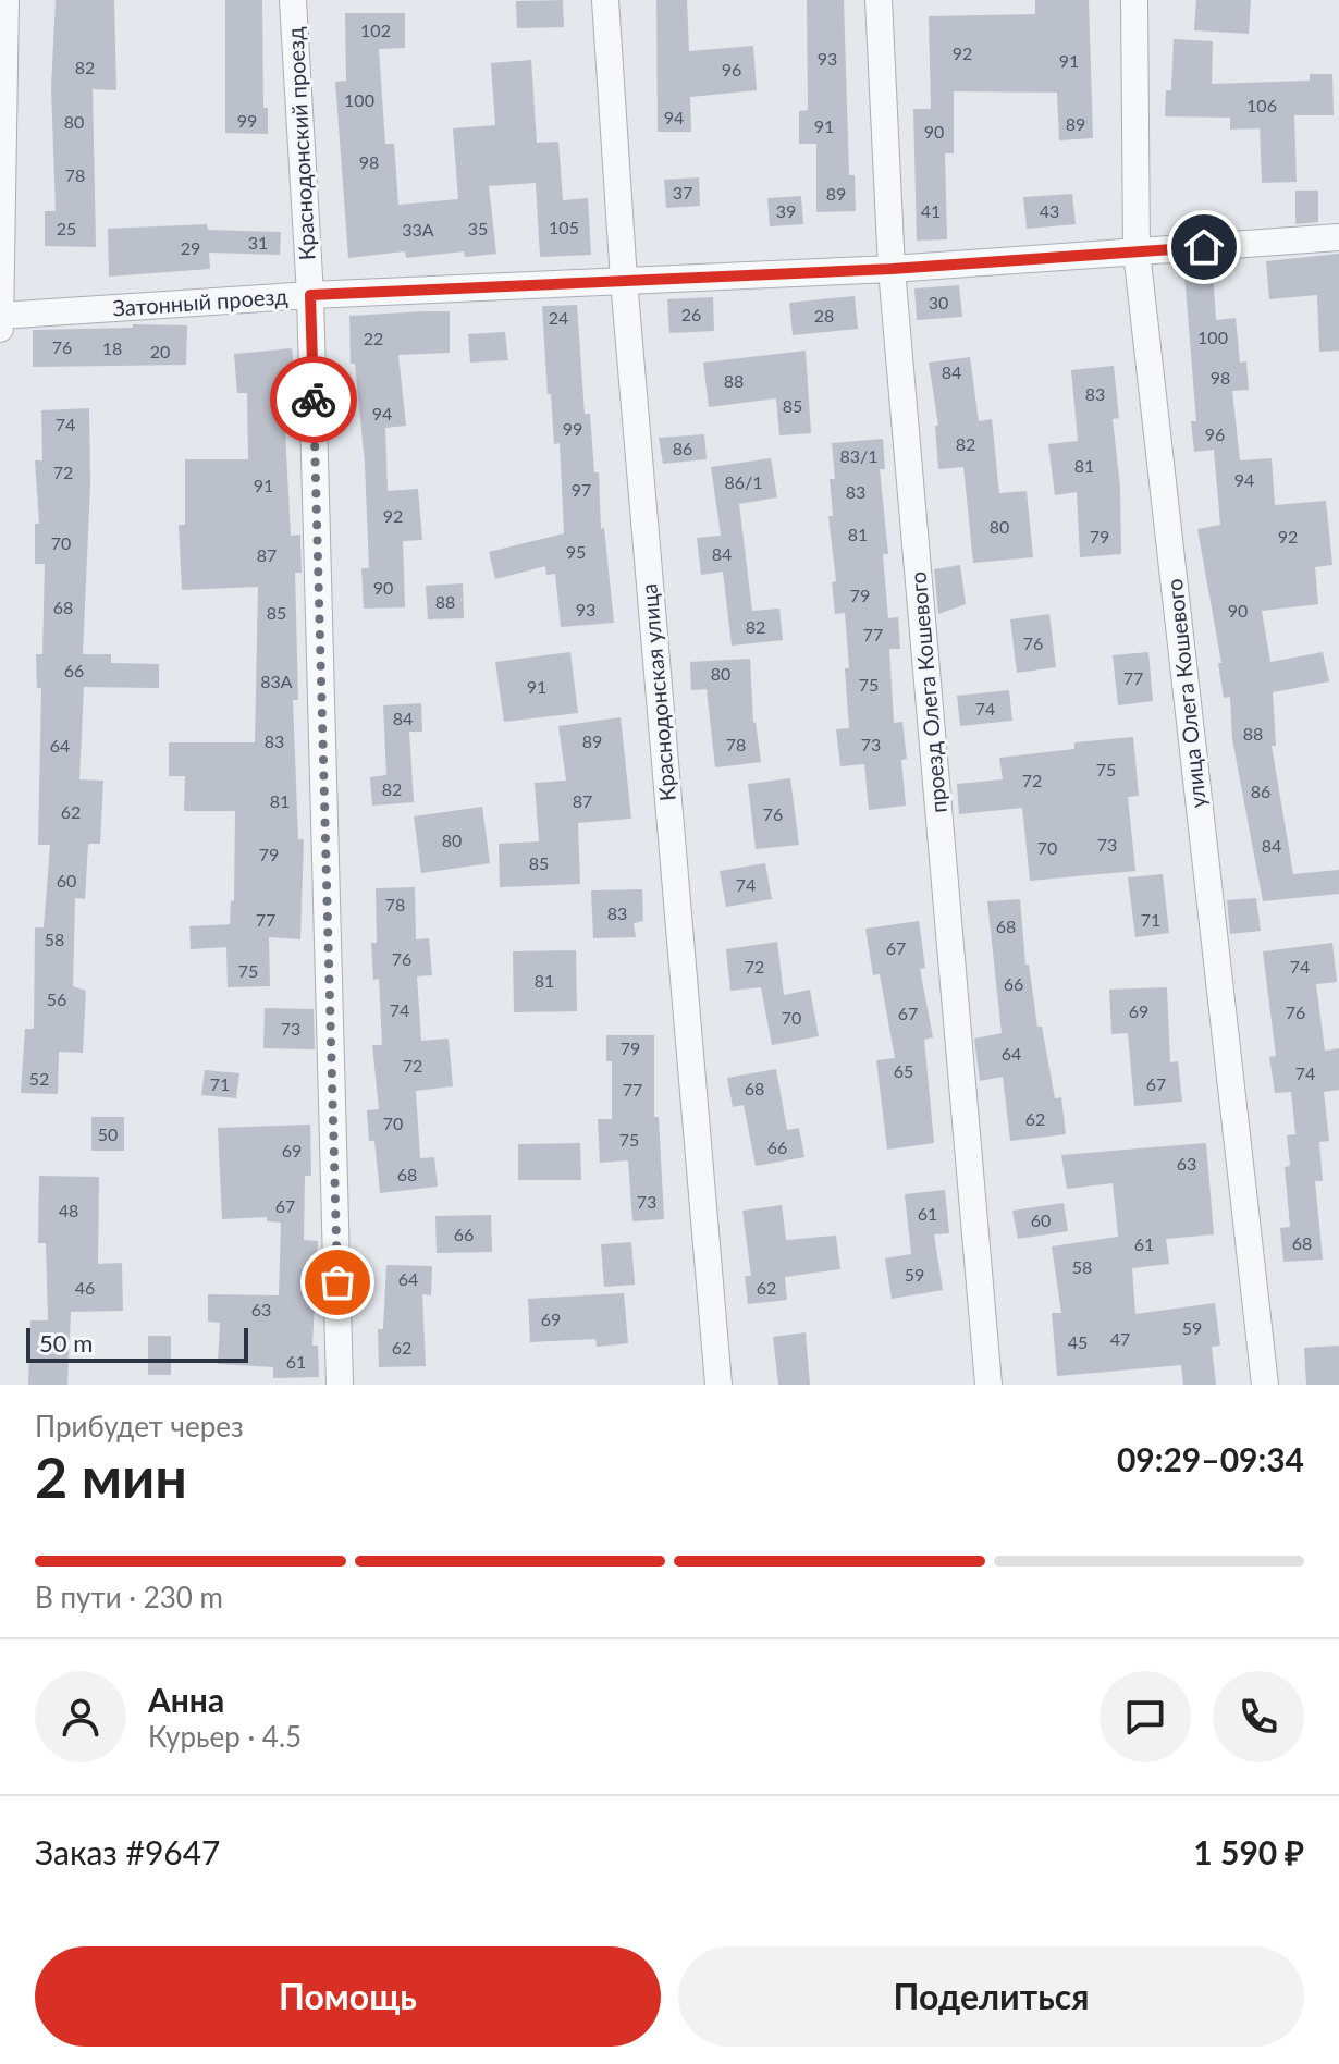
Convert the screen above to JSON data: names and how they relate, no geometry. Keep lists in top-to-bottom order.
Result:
{
  "streets": {
    "street": [
      "Краснодонский проезд",
      "Затонный проезд",
      "Краснодонская улица",
      "проезд Олега Кошевого",
      "улица Олега Кошевого"
    ]
  },
  "crossings": [
    ["Краснодонский проезд", "Затонный проезд"],
    ["Затонный проезд", "Краснодонская улица"],
    ["Затонный проезд", "проезд Олега Кошевого"],
    ["Затонный проезд", "улица Олега Кошевого"]
  ],
  "house_numbers": [
    "102",
    "92",
    "93",
    "91",
    "82",
    "96",
    "100",
    "106",
    "94",
    "99",
    "80",
    "89",
    "91",
    "90",
    "98",
    "78",
    "37",
    "89",
    "39",
    "41",
    "43",
    "105",
    "25",
    "35",
    "33А",
    "31",
    "29",
    "30",
    "26",
    "28",
    "24",
    "100",
    "22",
    "76",
    "18",
    "20",
    "84",
    "98",
    "88",
    "83",
    "85",
    "94",
    "74",
    "99",
    "96",
    "82",
    "86",
    "83/1",
    "81",
    "72",
    "94",
    "86/1",
    "91",
    "97",
    "83",
    "92",
    "80",
    "81",
    "79",
    "92",
    "70",
    "95",
    "84",
    "87",
    "90",
    "79",
    "88",
    "68",
    "93",
    "90",
    "85",
    "82",
    "77",
    "76",
    "66",
    "80",
    "77",
    "83А",
    "75",
    "91",
    "74",
    "84",
    "88",
    "83",
    "89",
    "78",
    "73",
    "64",
    "75",
    "72",
    "82",
    "86",
    "81",
    "87",
    "62",
    "76",
    "80",
    "73",
    "84",
    "70",
    "79",
    "85",
    "60",
    "74",
    "78",
    "83",
    "77",
    "71",
    "68",
    "58",
    "67",
    "76",
    "72",
    "74",
    "75",
    "81",
    "66",
    "56",
    "74",
    "69",
    "76",
    "67",
    "70",
    "73",
    "79",
    "64",
    "72",
    "65",
    "74",
    "52",
    "71",
    "67",
    "68",
    "77",
    "62",
    "70",
    "50",
    "75",
    "66",
    "69",
    "63",
    "68",
    "73",
    "67",
    "48",
    "61",
    "60",
    "66",
    "68",
    "61",
    "58",
    "59",
    "64",
    "46",
    "62",
    "63",
    "69",
    "59",
    "47",
    "45",
    "62",
    "61"
  ],
  "scale_bar": "50 m",
  "page": {
    "scale": "50 m",
    "heading": ["2 мин", "Прибудет через", "09:29–09:34"],
    "panel": [
      "Анна",
      "Курьер · 4.5",
      "Заказ #9647",
      "1 590 ₽"
    ],
    "bar": "В пути · 230 m",
    "buttons": ["Помощь", "Поделиться"]
  }
}
